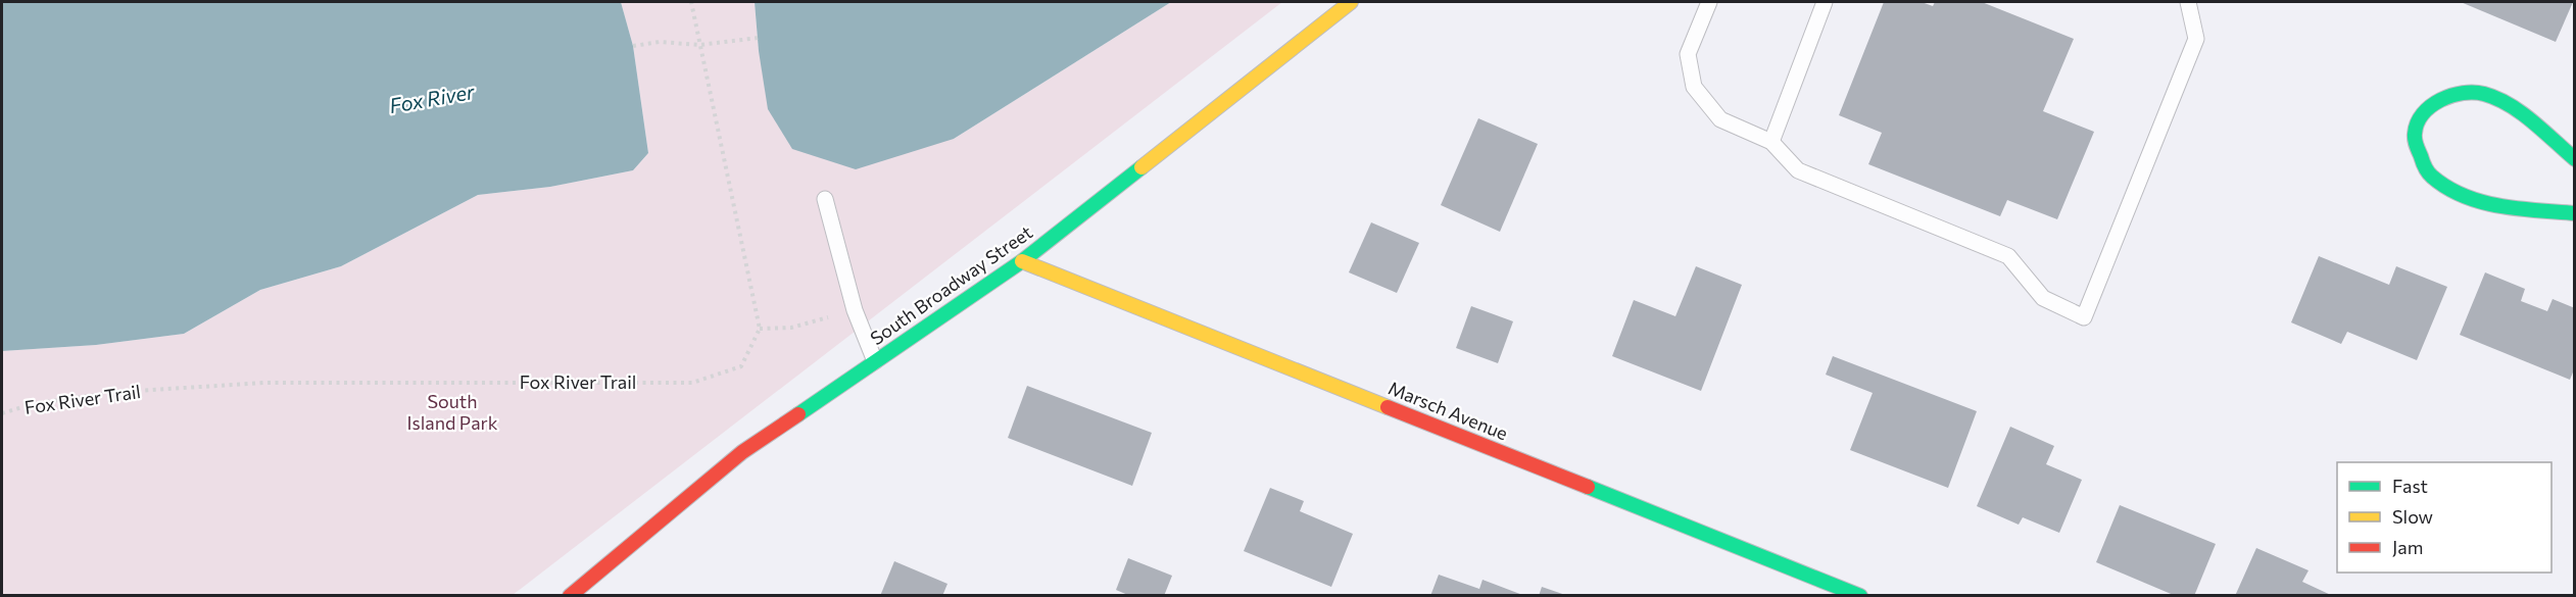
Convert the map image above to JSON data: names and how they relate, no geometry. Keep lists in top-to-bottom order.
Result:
{
  "streets": {
    "street": ["South Broadway Street", "Marsch Avenue"],
    "path": ["Fox River Trail"]
  },
  "crossings": [
    ["South Broadway Street", "Marsch Avenue"]
  ],
  "water": ["Fox River"],
  "parks": ["South Island Park"],
  "legend": ["Fast", "Slow", "Jam"]
}
